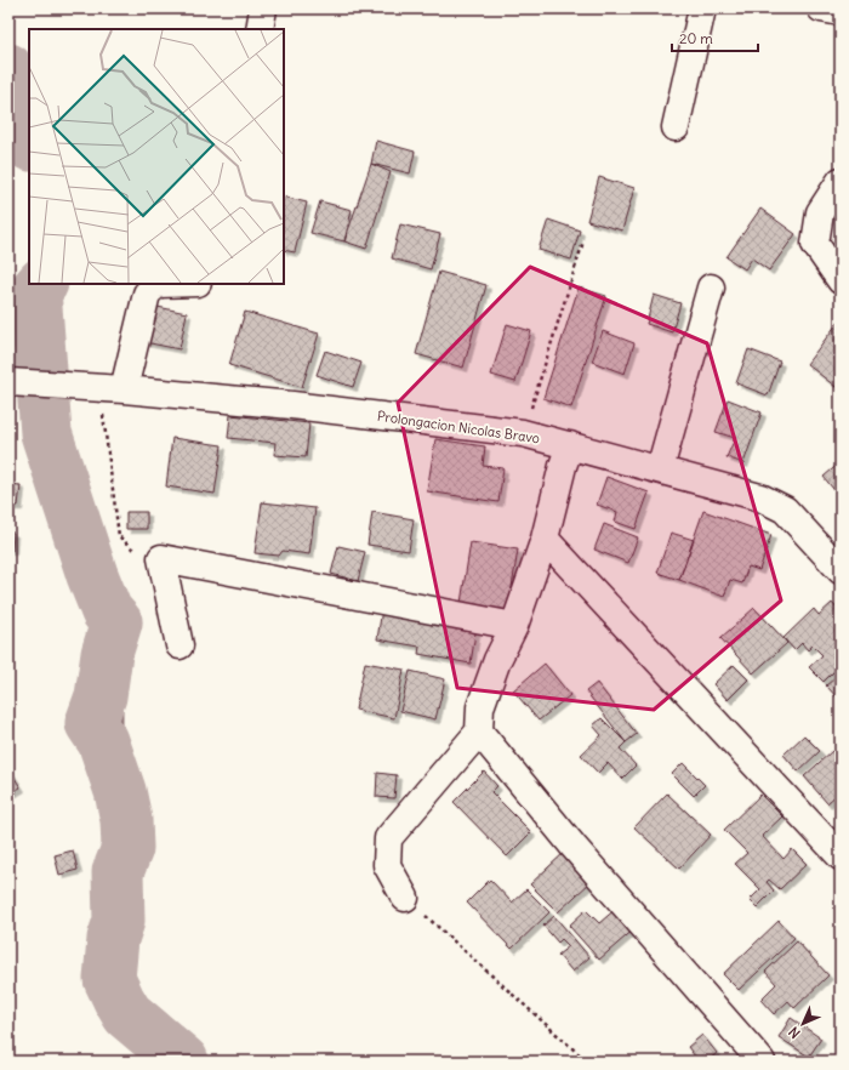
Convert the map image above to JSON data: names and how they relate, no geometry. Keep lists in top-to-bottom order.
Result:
{
  "streets": {
    "street": ["Prolongacion Nicolas Bravo"]
  },
  "scale_bar": "20 m",
  "north": "bottom left"
}
